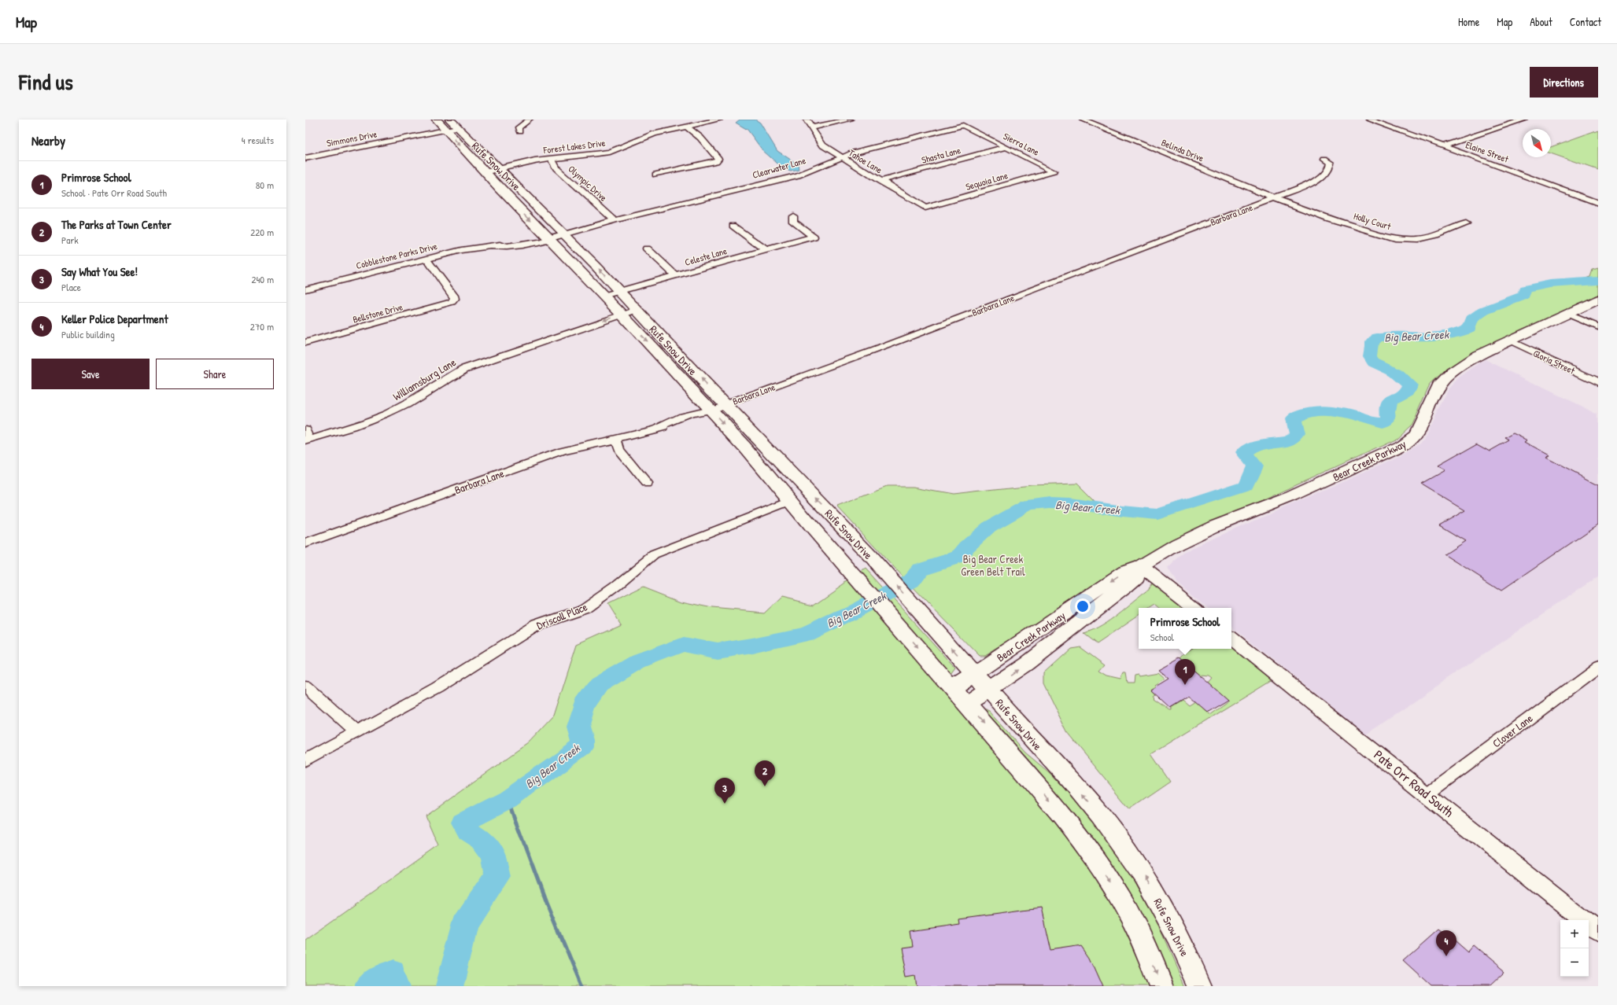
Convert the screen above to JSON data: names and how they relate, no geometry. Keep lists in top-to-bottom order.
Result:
{
  "streets": {
    "main road": ["Rufe Snow Drive", "Bear Creek Parkway"],
    "street": [
      "Simmons Drive",
      "Sierra Lane",
      "Forest Lakes Drive",
      "Belinda Drive",
      "Elaine Street",
      "Shasta Lane",
      "Tahoe Lane",
      "Clearwater Lane",
      "Sequoia Lane",
      "Olympic Drive",
      "Barbara Lane",
      "Holly Court",
      "Cobblestone Parks Drive",
      "Celeste Lane",
      "Bellstone Drive",
      "Gloria Street",
      "Williamsburg Lane",
      "Driscoll Place",
      "Clover Lane",
      "Pate Orr Road South"
    ]
  },
  "crossings": [
    ["Simmons Drive", "Rufe Snow Drive"],
    ["Sierra Lane", "Shasta Lane"],
    ["Sierra Lane", "Clearwater Lane"],
    ["Sierra Lane", "Sequoia Lane"],
    ["Forest Lakes Drive", "Rufe Snow Drive"],
    ["Forest Lakes Drive", "Olympic Drive"],
    ["Belinda Drive", "Barbara Lane"],
    ["Belinda Drive", "Holly Court"],
    ["Shasta Lane", "Tahoe Lane"],
    ["Tahoe Lane", "Clearwater Lane"],
    ["Tahoe Lane", "Sequoia Lane"],
    ["Rufe Snow Drive", "Clearwater Lane"],
    ["Rufe Snow Drive", "Barbara Lane"],
    ["Rufe Snow Drive", "Cobblestone Parks Drive"],
    ["Rufe Snow Drive", "Celeste Lane"],
    ["Rufe Snow Drive", "Williamsburg Lane"],
    ["Rufe Snow Drive", "Bear Creek Parkway"],
    ["Rufe Snow Drive", "Driscoll Place"],
    ["Clearwater Lane", "Olympic Drive"],
    ["Clearwater Lane", "Cobblestone Parks Drive"],
    ["Barbara Lane", "Holly Court"],
    ["Cobblestone Parks Drive", "Bellstone Drive"],
    ["Gloria Street", "Bear Creek Parkway"],
    ["Clover Lane", "Pate Orr Road South"]
  ],
  "water": ["Big Bear Creek"],
  "parks": ["Big Bear Creek Green Belt Trail"],
  "north": "bottom right",
  "page": {
    "header": "Map",
    "nav": [
      "Home",
      "Map",
      "About",
      "Contact"
    ],
    "title": "Find us",
    "buttons": [
      "Directions",
      ["Save", "Share"]
    ],
    "heading": ["Nearby", "4 results"],
    "list": [
      {
        "mark": "1",
        "name": "Primrose School",
        "note": "School · Pate Orr Road South",
        "value": "80 m"
      },
      {
        "mark": "2",
        "name": "The Parks at Town Center",
        "note": "Park",
        "value": "220 m"
      },
      {
        "mark": "3",
        "name": "Say What You See!",
        "note": "Place",
        "value": "240 m"
      },
      {
        "mark": "4",
        "name": "Keller Police Department",
        "note": "Public building",
        "value": "270 m"
      }
    ],
    "popup": ["Primrose School", "School"],
    "pins": [
      "1",
      "2",
      "3",
      "4"
    ],
    "map_buttons": ["+", "−"]
  }
}
